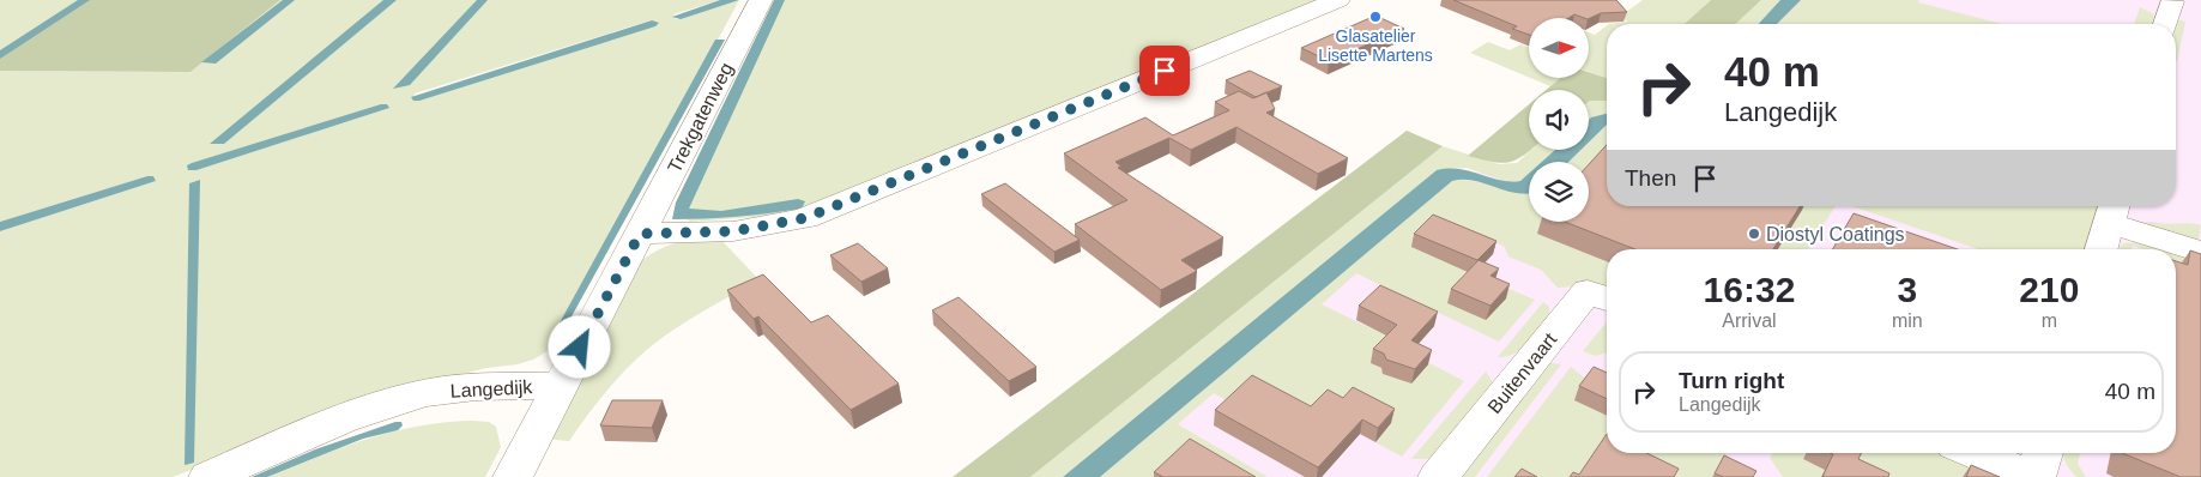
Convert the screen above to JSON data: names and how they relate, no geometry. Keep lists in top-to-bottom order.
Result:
{
  "streets": {
    "street": ["Trekgatenweg", "Buitenvaart", "Langedijk"]
  },
  "crossings": [
    ["Trekgatenweg", "Langedijk"]
  ],
  "places": ["Glasatelier Lisette Martens", "Diostyl Coatings"],
  "north": "right",
  "page": {
    "turn": ["40 m", "Langedijk"],
    "then": "Then",
    "eta": [
      "16:32",
      "Arrival",
      "3",
      "min",
      "210",
      "m"
    ],
    "list": [
      {
        "name": "Turn right",
        "note": "Langedijk",
        "value": "40 m"
      }
    ]
  }
}
